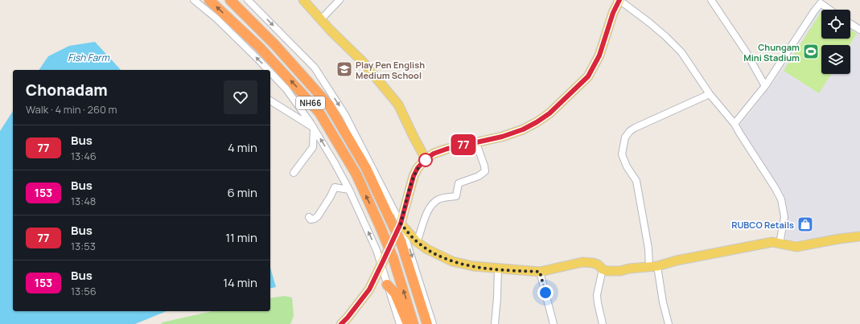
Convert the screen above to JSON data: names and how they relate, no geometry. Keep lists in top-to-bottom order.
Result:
{
  "streets": {
    "highway": ["NH66"]
  },
  "water": ["Fish Farm"],
  "places": {
    "sports": ["Chungam Mini Stadium"],
    "school or university": ["Play Pen English Medium School"],
    "shop": ["RUBCO Retails"]
  },
  "lines": ["bus line 77"],
  "page": {
    "on_map": "77",
    "heading": ["Chonadam", "Walk · 4 min · 260 m"],
    "list": [
      {
        "mark": "77",
        "name": "Bus",
        "note": "13:46",
        "value": "4 min"
      },
      {
        "mark": "153",
        "name": "Bus",
        "note": "13:48",
        "value": "6 min"
      },
      {
        "mark": "77",
        "name": "Bus",
        "note": "13:53",
        "value": "11 min"
      },
      {
        "mark": "153",
        "name": "Bus",
        "note": "13:56",
        "value": "14 min"
      }
    ]
  }
}
